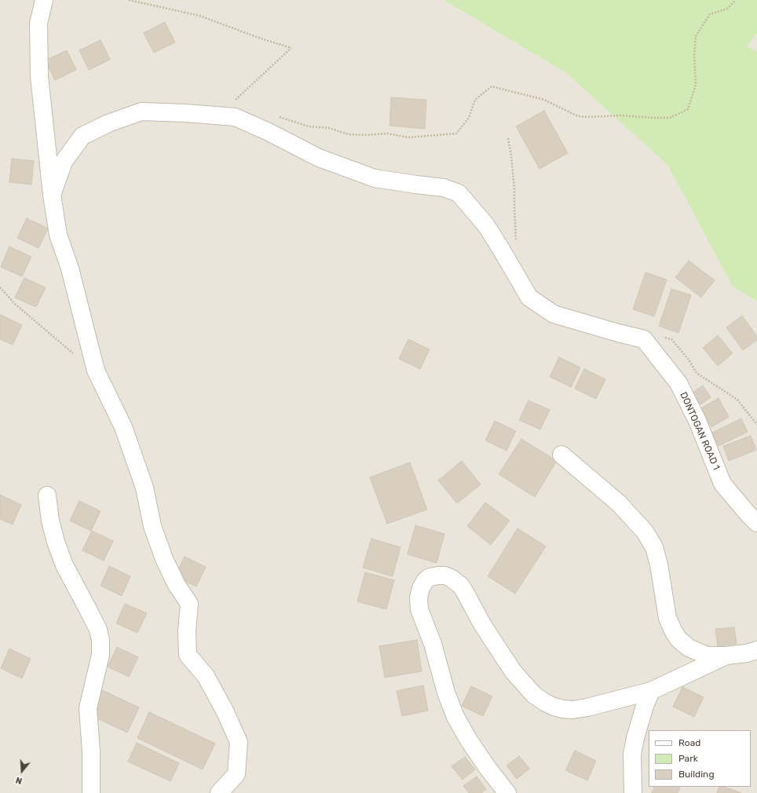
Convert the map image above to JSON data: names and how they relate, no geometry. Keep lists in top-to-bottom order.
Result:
{
  "streets": {
    "street": ["DONTOGAN ROAD 1"]
  },
  "legend": ["Road", "Park", "Building"],
  "north": "bottom"
}
